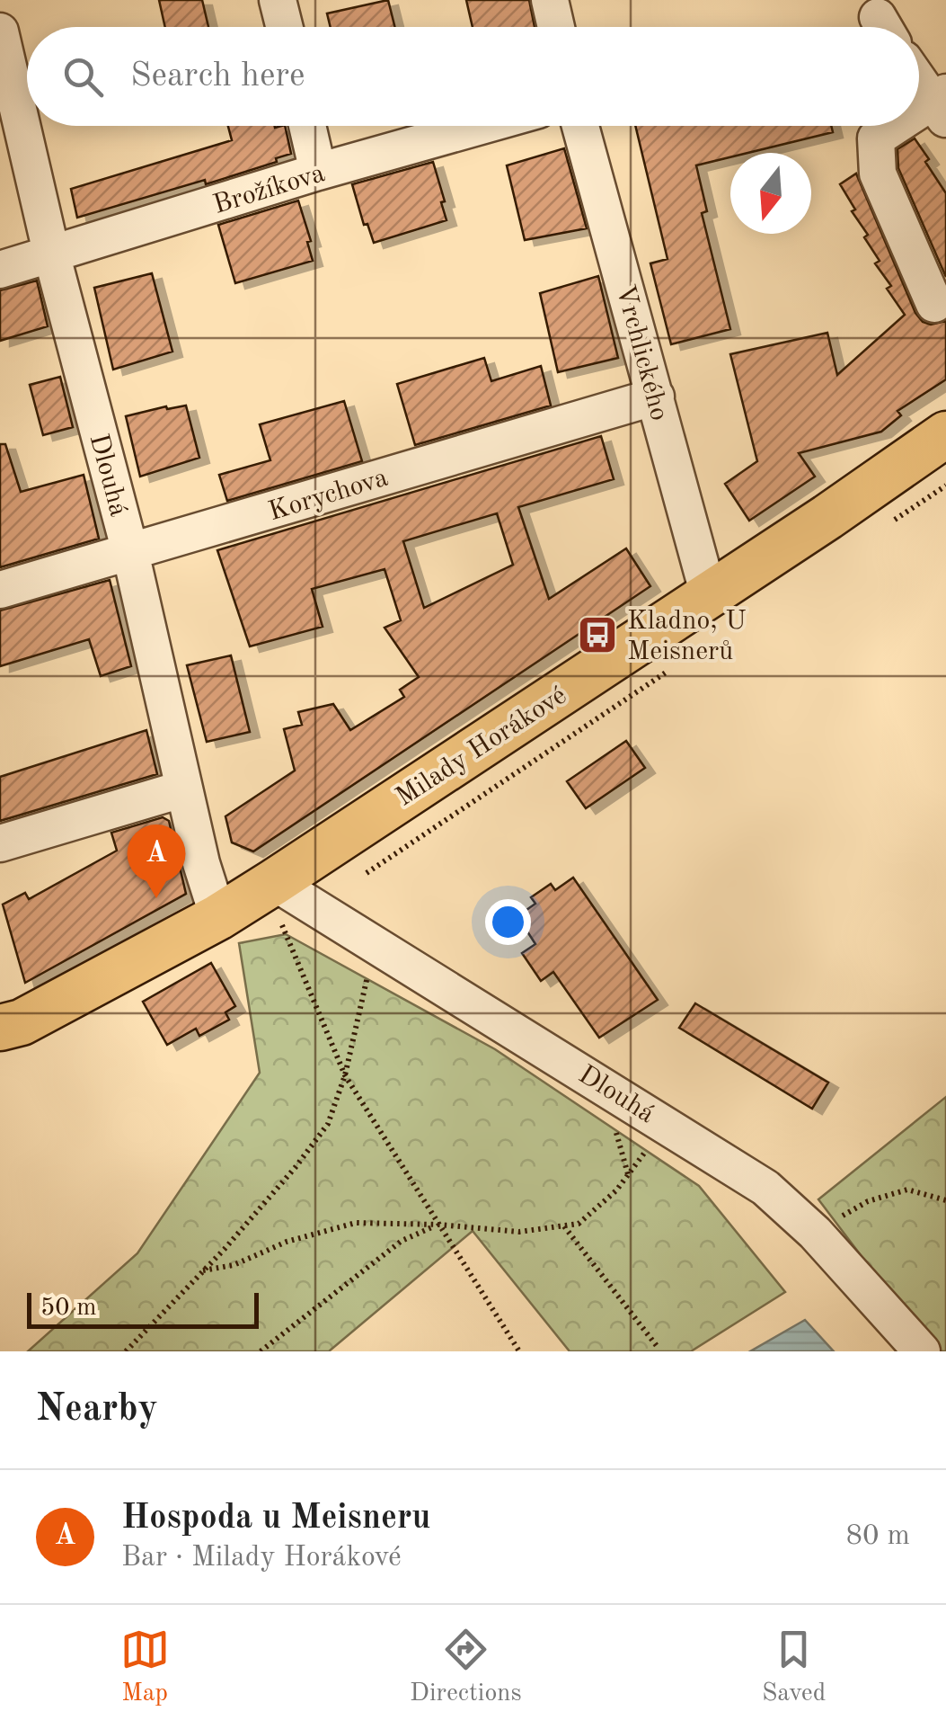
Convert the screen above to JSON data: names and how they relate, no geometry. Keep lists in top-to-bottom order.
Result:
{
  "streets": {
    "main road": ["Milady Horákové"],
    "street": [
      "Brožíkova",
      "Vrchlického",
      "Dlouhá",
      "Korychova"
    ]
  },
  "crossings": [
    ["Brožíkova", "Dlouhá"],
    ["Vrchlického", "Korychova"],
    ["Vrchlického", "Milady Horákové"],
    ["Dlouhá", "Korychova"],
    ["Dlouhá", "Milady Horákové"]
  ],
  "places": {
    "bus stop": ["Kladno, U Meisnerů"]
  },
  "scale_bar": "50 m",
  "north": "bottom",
  "page": {
    "search": "Search here",
    "pins": "A",
    "scale": "50 m",
    "heading": "Nearby",
    "list": [
      {
        "mark": "A",
        "name": "Hospoda u Meisneru",
        "note": "Bar · Milady Horákové",
        "value": "80 m"
      }
    ],
    "nav": ["Map", "Directions", "Saved"]
  }
}
